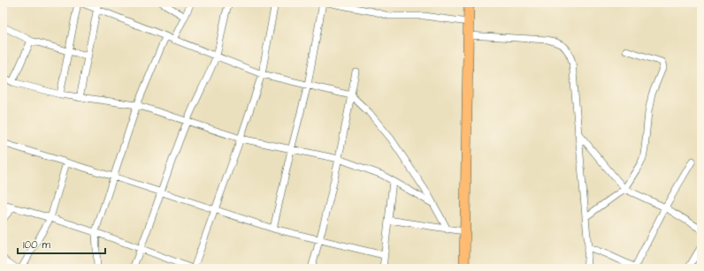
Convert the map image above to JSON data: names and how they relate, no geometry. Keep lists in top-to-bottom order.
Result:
{
  "scale_bar": "100 m"
}
